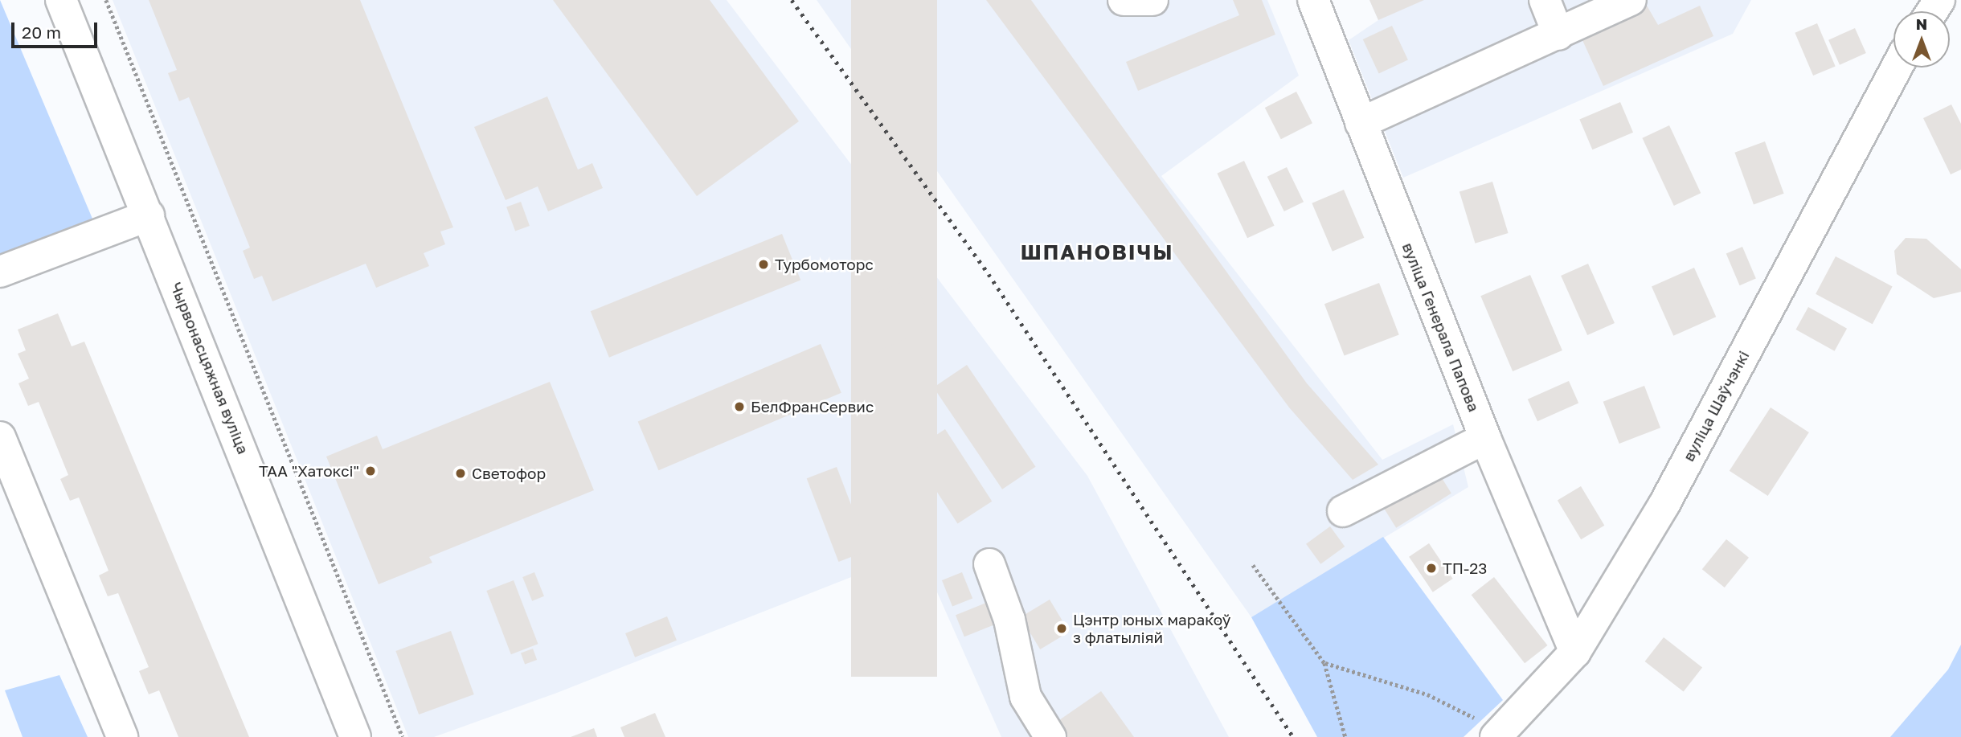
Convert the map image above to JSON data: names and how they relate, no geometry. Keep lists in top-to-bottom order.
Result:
{
  "streets": {
    "street": ["вуліца Генерала Папова", "Чырвонасцяжная вуліца", "вуліца Шаўчэнкі"]
  },
  "crossings": [
    ["вуліца Генерала Папова", "вуліца Шаўчэнкі"]
  ],
  "districts": ["ШПАНОВІЧЫ"],
  "places": [
    "Турбомоторс",
    "БелФранСервис",
    "ТАА \"Хатоксі\"",
    "Светофор",
    "ТП-23",
    "Цэнтр юных маракоў з флатыліяй"
  ],
  "scale_bar": "20 m",
  "north": "top"
}
